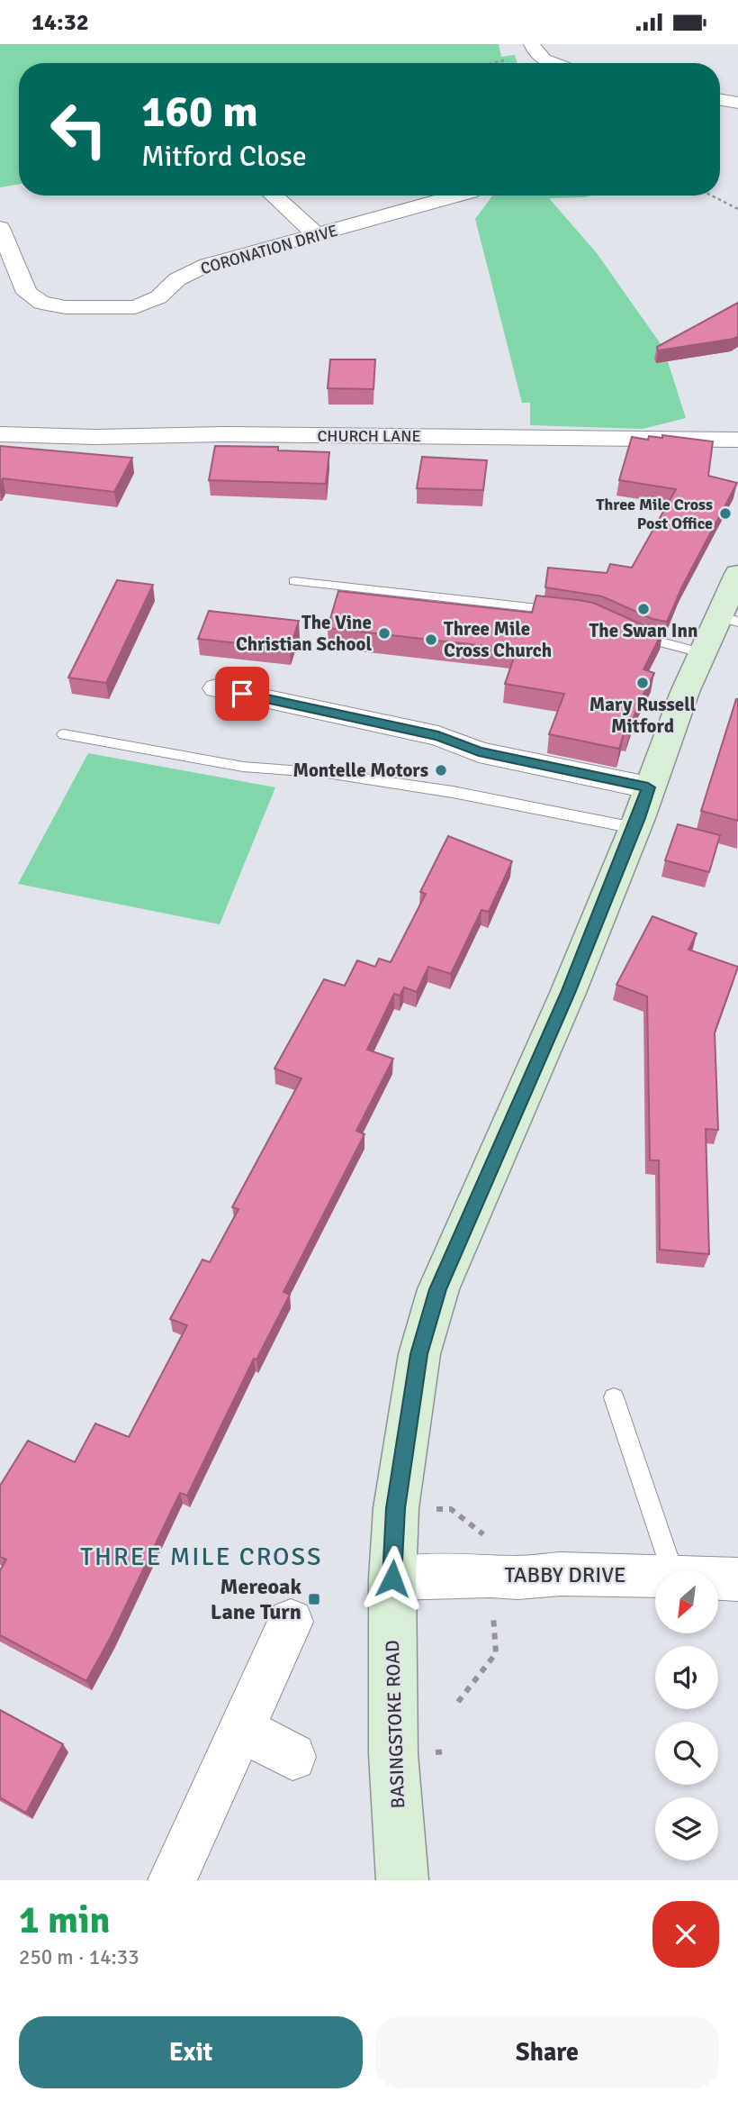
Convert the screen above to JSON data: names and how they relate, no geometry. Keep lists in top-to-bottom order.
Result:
{
  "streets": {
    "street": [
      "CORONATION DRIVE",
      "CHURCH LANE",
      "TABBY DRIVE",
      "BASINGSTOKE ROAD"
    ]
  },
  "crossings": [
    ["TABBY DRIVE", "BASINGSTOKE ROAD"]
  ],
  "districts": ["THREE MILE CROSS"],
  "places": {
    "other": [
      "Three Mile Cross Post Office",
      "The Swan Inn",
      "The Vine Christian School",
      "Three Mile Cross Church",
      "Mary Russell Mitford",
      "Montelle Motors"
    ],
    "transit": ["Mereoak Lane Turn"]
  },
  "north": "bottom left",
  "page": {
    "status": "14:32",
    "turn": ["160 m", "Mitford Close"],
    "heading": ["1 min", "250 m · 14:33"],
    "buttons": ["Exit", "Share"]
  }
}
